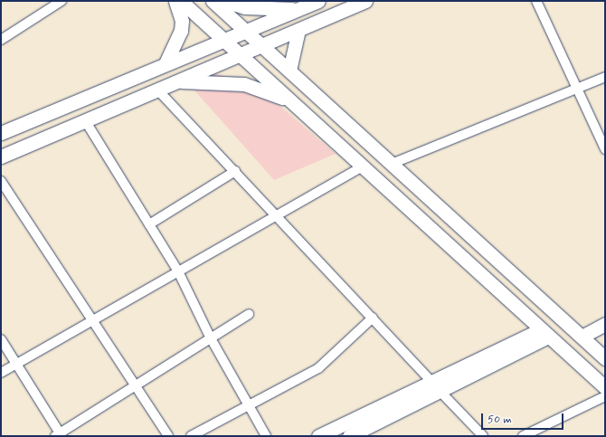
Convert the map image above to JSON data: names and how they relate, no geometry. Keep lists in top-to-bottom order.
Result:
{
  "scale_bar": "50 m"
}
